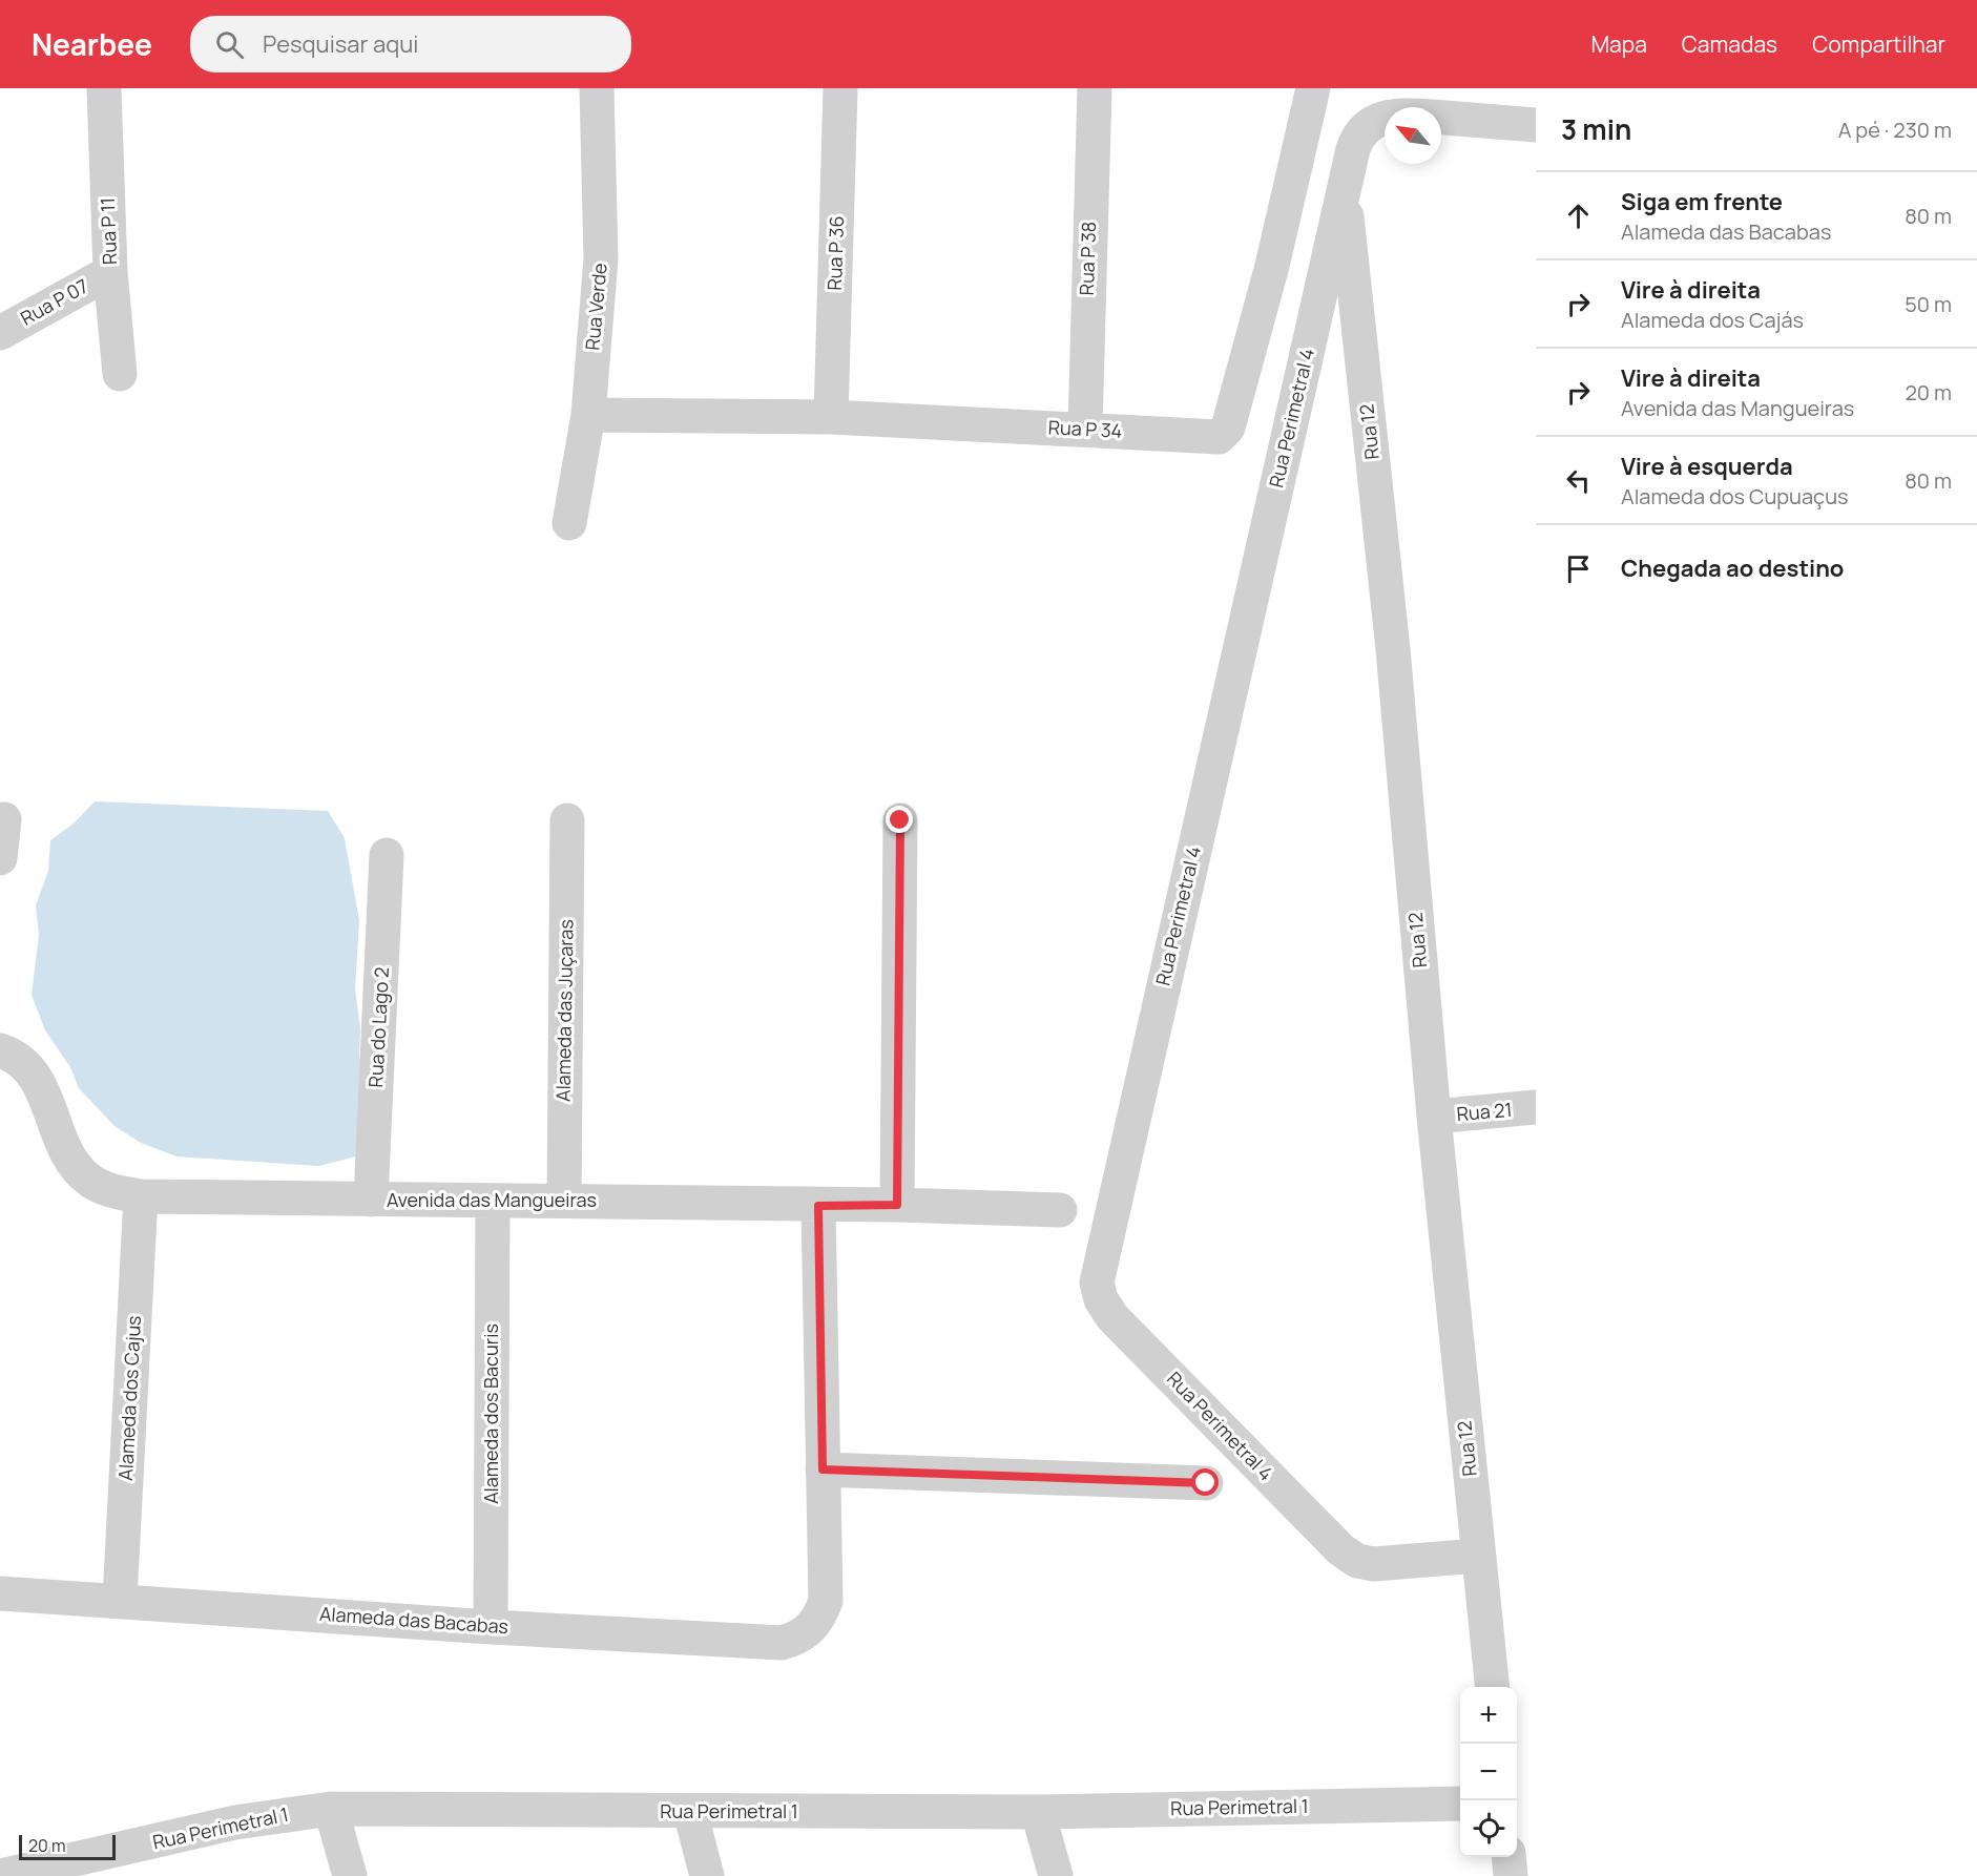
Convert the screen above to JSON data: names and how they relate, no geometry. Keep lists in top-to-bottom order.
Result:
{
  "streets": {
    "street": [
      "Rua P 11",
      "Rua P 36",
      "Rua P 38",
      "Rua P 07",
      "Rua Verde",
      "Rua Perimetral 4",
      "Rua P 34",
      "Rua 12",
      "Alameda das Juçaras",
      "Rua do Lago 2",
      "Rua 21",
      "Avenida das Mangueiras",
      "Alameda dos Cajus",
      "Alameda dos Bacuris",
      "Alameda das Bacabas",
      "Rua Perimetral 1"
    ]
  },
  "crossings": [
    ["Rua P 11", "Rua P 07"],
    ["Rua P 36", "Rua P 34"],
    ["Rua P 38", "Rua P 34"],
    ["Rua Verde", "Rua P 34"],
    ["Rua Perimetral 4", "Rua 12"],
    ["Rua 12", "Rua 21"],
    ["Alameda das Juçaras", "Avenida das Mangueiras"],
    ["Rua do Lago 2", "Avenida das Mangueiras"],
    ["Avenida das Mangueiras", "Alameda dos Cajus"],
    ["Avenida das Mangueiras", "Alameda dos Bacuris"],
    ["Alameda dos Cajus", "Alameda das Bacabas"],
    ["Alameda dos Bacuris", "Alameda das Bacabas"]
  ],
  "scale_bar": "20 m",
  "north": "top left",
  "page": {
    "header": "Nearbee",
    "search": "Pesquisar aqui",
    "nav": ["Mapa", "Camadas", "Compartilhar"],
    "heading": ["3 min", "A pé · 230 m"],
    "list": [
      ["Siga em frente", "Alameda das Bacabas", "80 m"],
      ["Vire à direita", "Alameda dos Cajás", "50 m"],
      ["Vire à direita", "Avenida das Mangueiras", "20 m"],
      ["Vire à esquerda", "Alameda dos Cupuaçus", "80 m"],
      "Chegada ao destino"
    ],
    "map_buttons": ["+", "−"],
    "scale": "20 m"
  }
}
